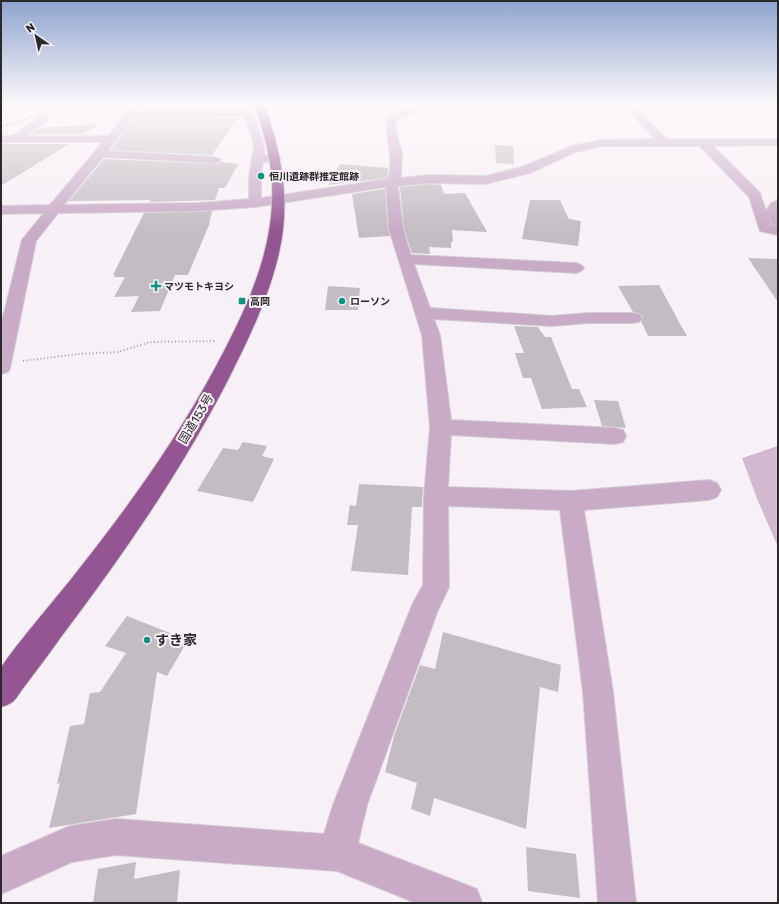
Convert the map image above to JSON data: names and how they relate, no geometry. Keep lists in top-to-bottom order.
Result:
{
  "streets": {
    "highway": ["国道153号"]
  },
  "places": {
    "other": ["恒川遺跡群推定館跡", "ローソン", "すき家"],
    "health": ["マツモトキヨシ"],
    "transit": ["高岡"]
  },
  "north": "top left"
}
